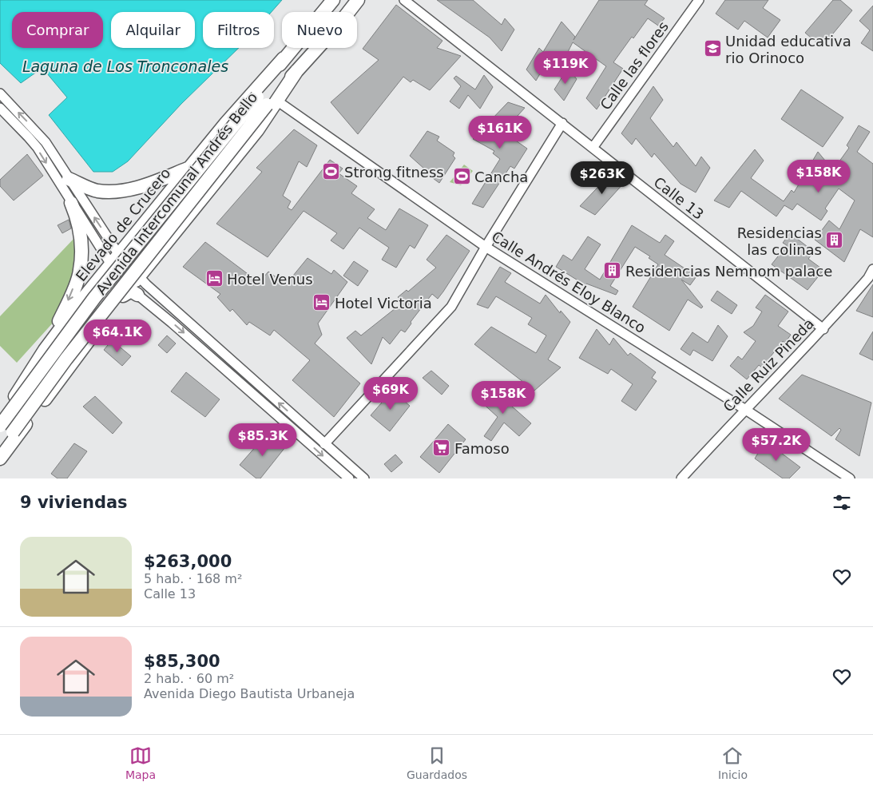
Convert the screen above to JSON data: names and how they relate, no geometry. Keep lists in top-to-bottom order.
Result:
{
  "streets": {
    "main road": ["Avenida Intercomunal Andrés Bello", "Elevado de Crucero"],
    "street": [
      "Calle las flores",
      "Calle 13",
      "Calle Andrés Eloy Blanco",
      "Calle Ruiz Pineda"
    ]
  },
  "crossings": [
    ["Calle las flores", "Calle 13"],
    ["Avenida Intercomunal Andrés Bello", "Elevado de Crucero"],
    ["Avenida Intercomunal Andrés Bello", "Calle Andrés Eloy Blanco"],
    ["Calle 13", "Calle Ruiz Pineda"],
    ["Calle Andrés Eloy Blanco", "Calle Ruiz Pineda"]
  ],
  "water": ["Laguna de Los Tronconales"],
  "places": {
    "school or university": ["Unidad educativa rio Orinoco"],
    "sports": ["Strong fitness", "Cancha"],
    "building": ["Residencias las colinas", "Residencias Nemnom palace"],
    "hotel": ["Hotel Venus", "Hotel Victoria"],
    "supermarket": ["Famoso"]
  },
  "page": {
    "chip": [
      "Comprar",
      "Alquilar",
      "Filtros",
      "Nuevo"
    ],
    "price": [
      "$119K",
      "$161K",
      "$158K",
      "$263K",
      "$64.1K",
      "$69K",
      "$158K",
      "$85.3K",
      "$57.2K"
    ],
    "heading": "9 viviendas",
    "list": [
      {
        "name": "$263,000",
        "note": "5 hab. · 168 m² · Calle 13"
      },
      {
        "name": "$85,300",
        "note": "2 hab. · 60 m² · Avenida Diego Bautista Urbaneja"
      }
    ],
    "tabs": ["Mapa", "Guardados", "Inicio"]
  }
}
